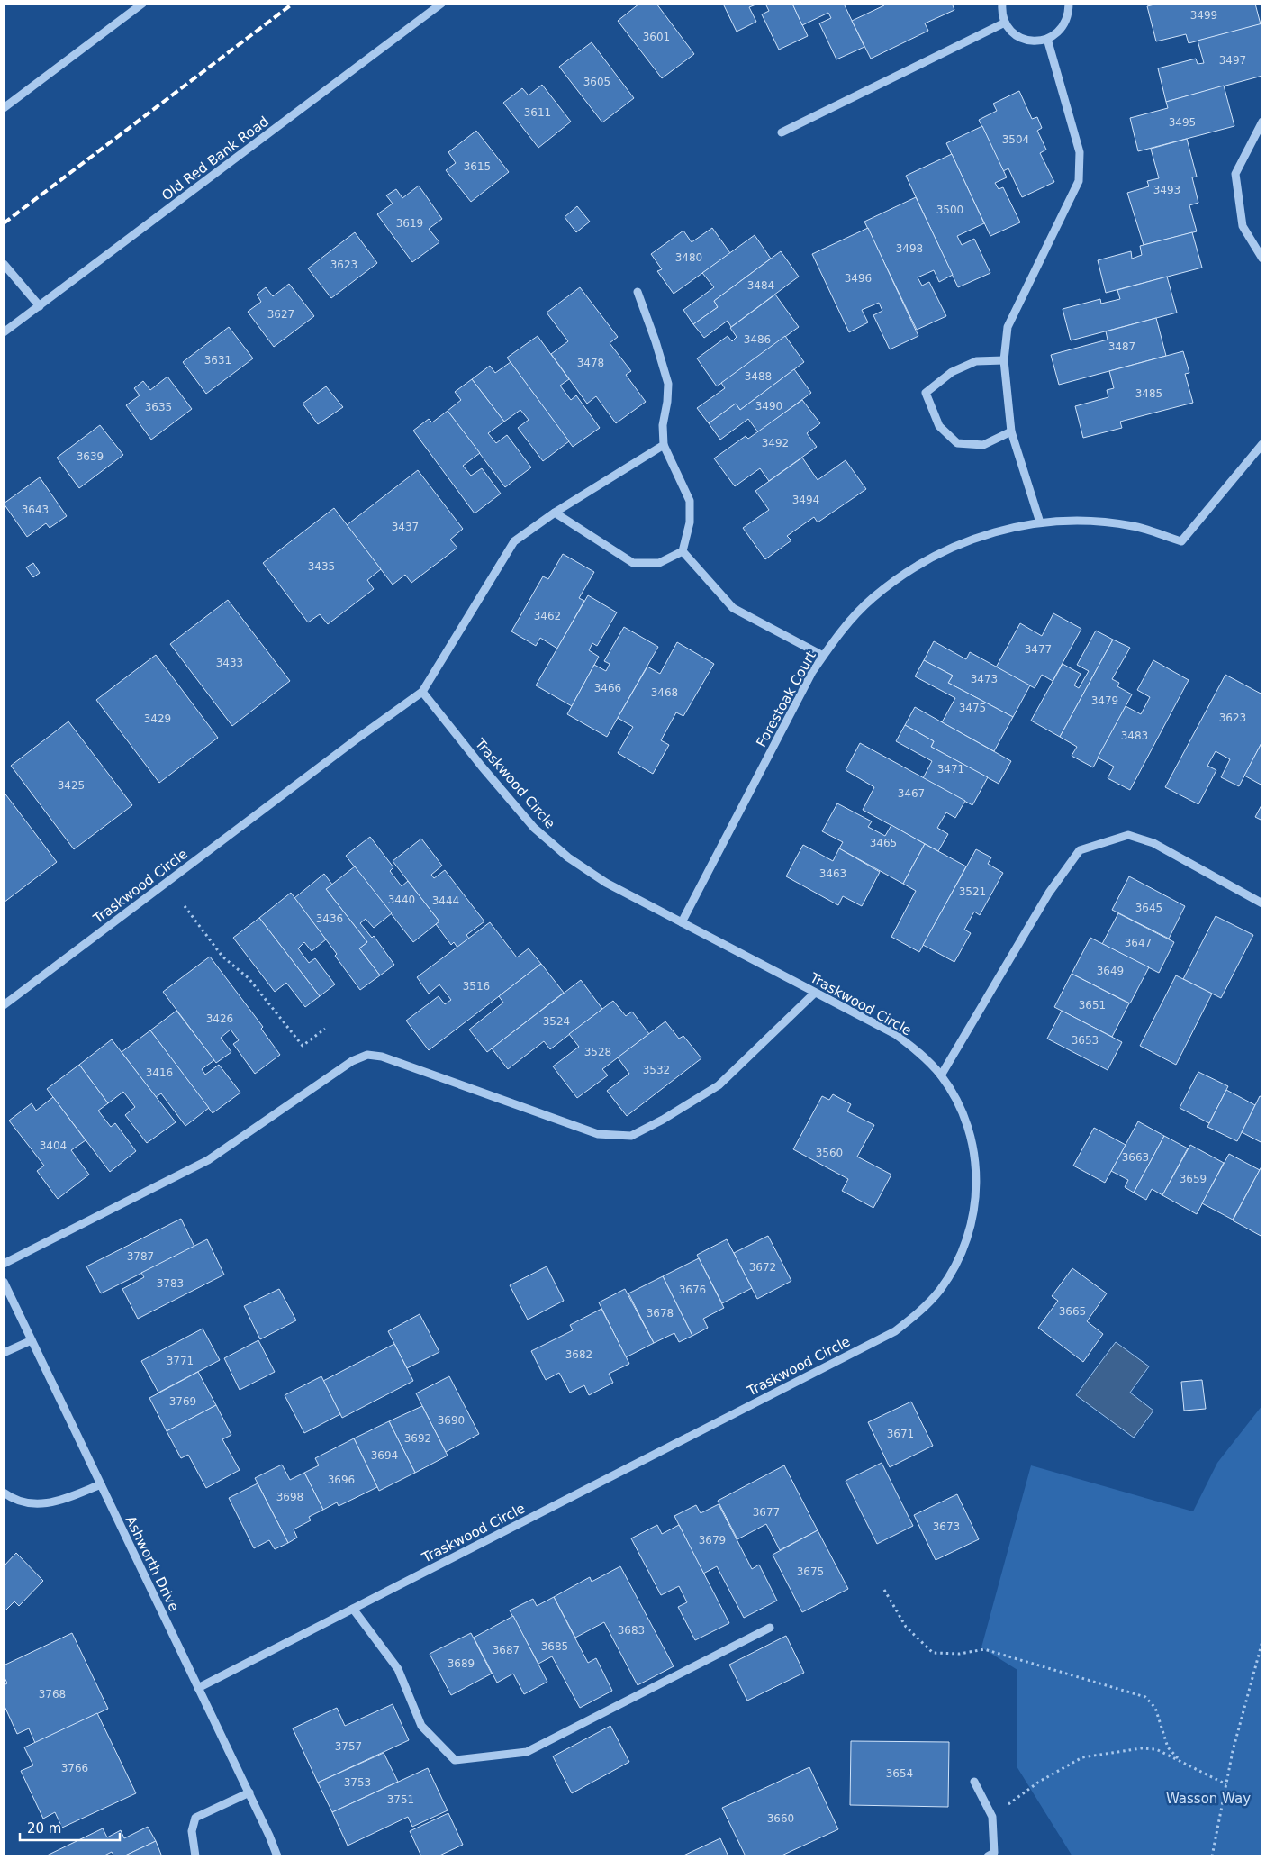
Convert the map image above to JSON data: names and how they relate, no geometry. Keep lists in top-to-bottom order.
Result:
{
  "streets": {
    "street": [
      "Old Red Bank Road",
      "Forestoak Court",
      "Traskwood Circle",
      "Ashworth Drive"
    ]
  },
  "crossings": [
    ["Forestoak Court", "Traskwood Circle"],
    ["Traskwood Circle", "Ashworth Drive"]
  ],
  "parks": ["Wasson Way"],
  "house_numbers": [
    "3499",
    "3601",
    "3497",
    "3605",
    "3611",
    "3495",
    "3504",
    "3615",
    "3493",
    "3500",
    "3619",
    "3498",
    "3480",
    "3623",
    "3496",
    "3484",
    "3627",
    "3486",
    "3487",
    "3631",
    "3478",
    "3488",
    "3485",
    "3490",
    "3635",
    "3492",
    "3639",
    "3494",
    "3643",
    "3437",
    "3435",
    "3462",
    "3477",
    "3433",
    "3473",
    "3466",
    "3468",
    "3479",
    "3475",
    "3623",
    "3429",
    "3483",
    "3471",
    "3425",
    "3467",
    "3465",
    "3463",
    "3521",
    "3440",
    "3444",
    "3645",
    "3436",
    "3647",
    "3649",
    "3516",
    "3651",
    "3426",
    "3524",
    "3653",
    "3528",
    "3532",
    "3416",
    "3404",
    "3560",
    "3663",
    "3659",
    "3787",
    "3672",
    "3783",
    "3676",
    "3665",
    "3678",
    "3682",
    "3771",
    "3769",
    "3690",
    "3671",
    "3692",
    "3694",
    "3696",
    "3698",
    "3677",
    "3673",
    "3679",
    "3675",
    "3683",
    "3685",
    "3687",
    "3689",
    "3768",
    "3757",
    "3766",
    "3654",
    "3753",
    "3751",
    "3660"
  ],
  "scale_bar": "20 m"
}
